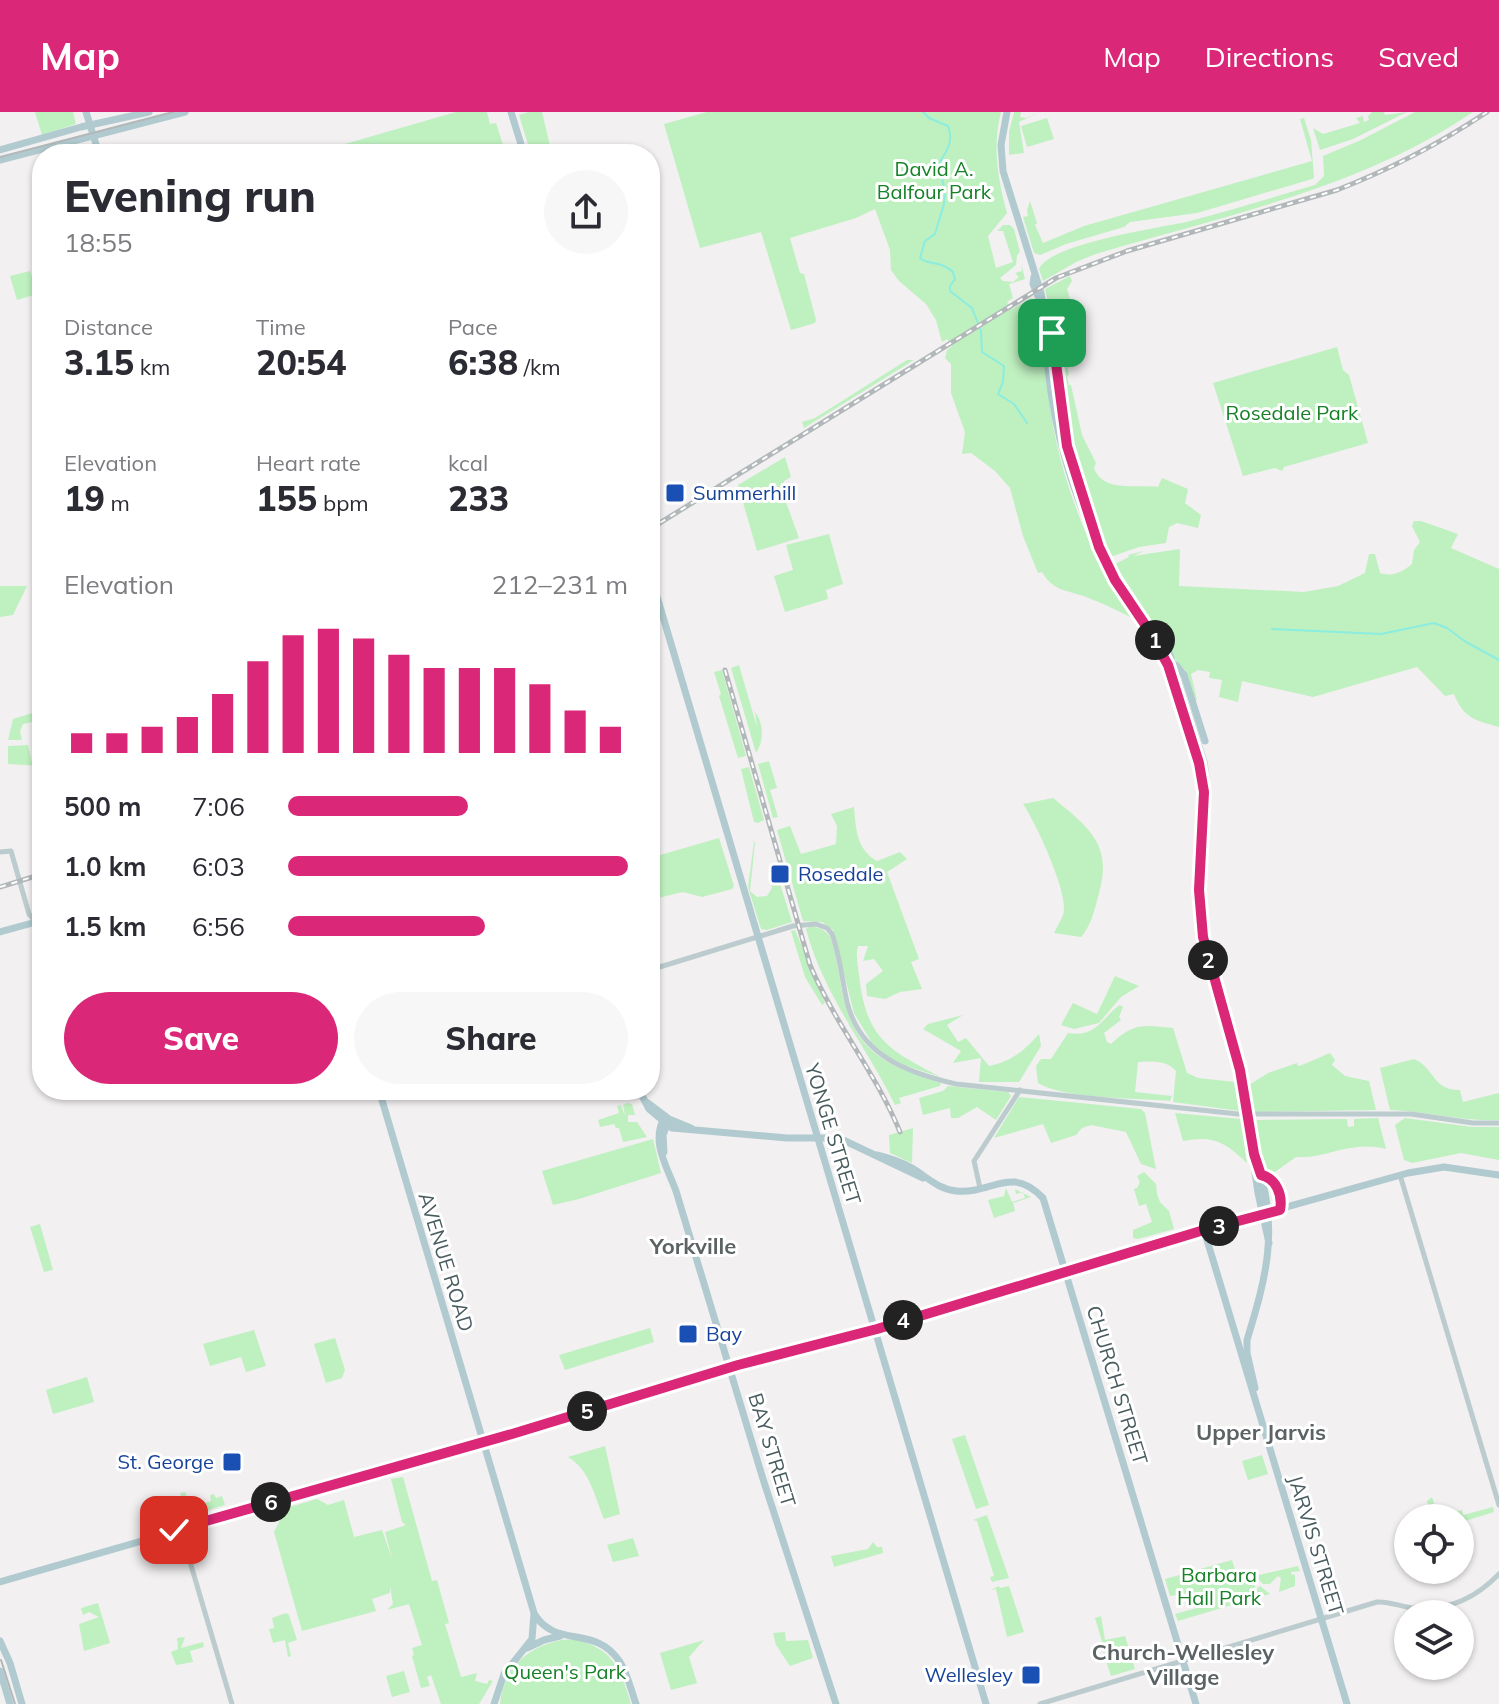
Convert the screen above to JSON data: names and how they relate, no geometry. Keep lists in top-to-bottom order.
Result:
{
  "streets": {
    "main road": [
      "YONGE STREET",
      "AVENUE ROAD",
      "CHURCH STREET",
      "BAY STREET",
      "JARVIS STREET"
    ]
  },
  "crossings": [
    ["YONGE STREET", "CHURCH STREET"],
    ["CHURCH STREET", "BAY STREET"]
  ],
  "districts": ["Yorkville", "Upper Jarvis", "Church-Wellesley Village"],
  "parks": [
    "David A. Balfour Park",
    "Rosedale Park",
    "Barbara Hall Park",
    "Queen's Park"
  ],
  "places": {
    "transit": [
      "Summerhill",
      "Rosedale",
      "Bay",
      "St. George",
      "Wellesley"
    ]
  },
  "page": {
    "header": "Map",
    "nav": ["Map", "Directions", "Saved"],
    "heading": ["Evening run", "18:55"],
    "stats": [
      ["Distance", "3.15 km"],
      ["Time", "20:54"],
      ["Pace", "6:38 /km"],
      ["Elevation", "19 m"],
      ["Heart rate", "155 bpm"],
      ["kcal", "233"]
    ],
    "chart": ["Elevation", "212–231 m"],
    "pins": [
      "1",
      "2",
      "3",
      "4",
      "5",
      "6"
    ],
    "list": [
      {
        "name": "500 m",
        "note": "7:06"
      },
      {
        "name": "1.0 km",
        "note": "6:03"
      },
      {
        "name": "1.5 km",
        "note": "6:56"
      }
    ],
    "buttons": ["Save", "Share"]
  }
}
